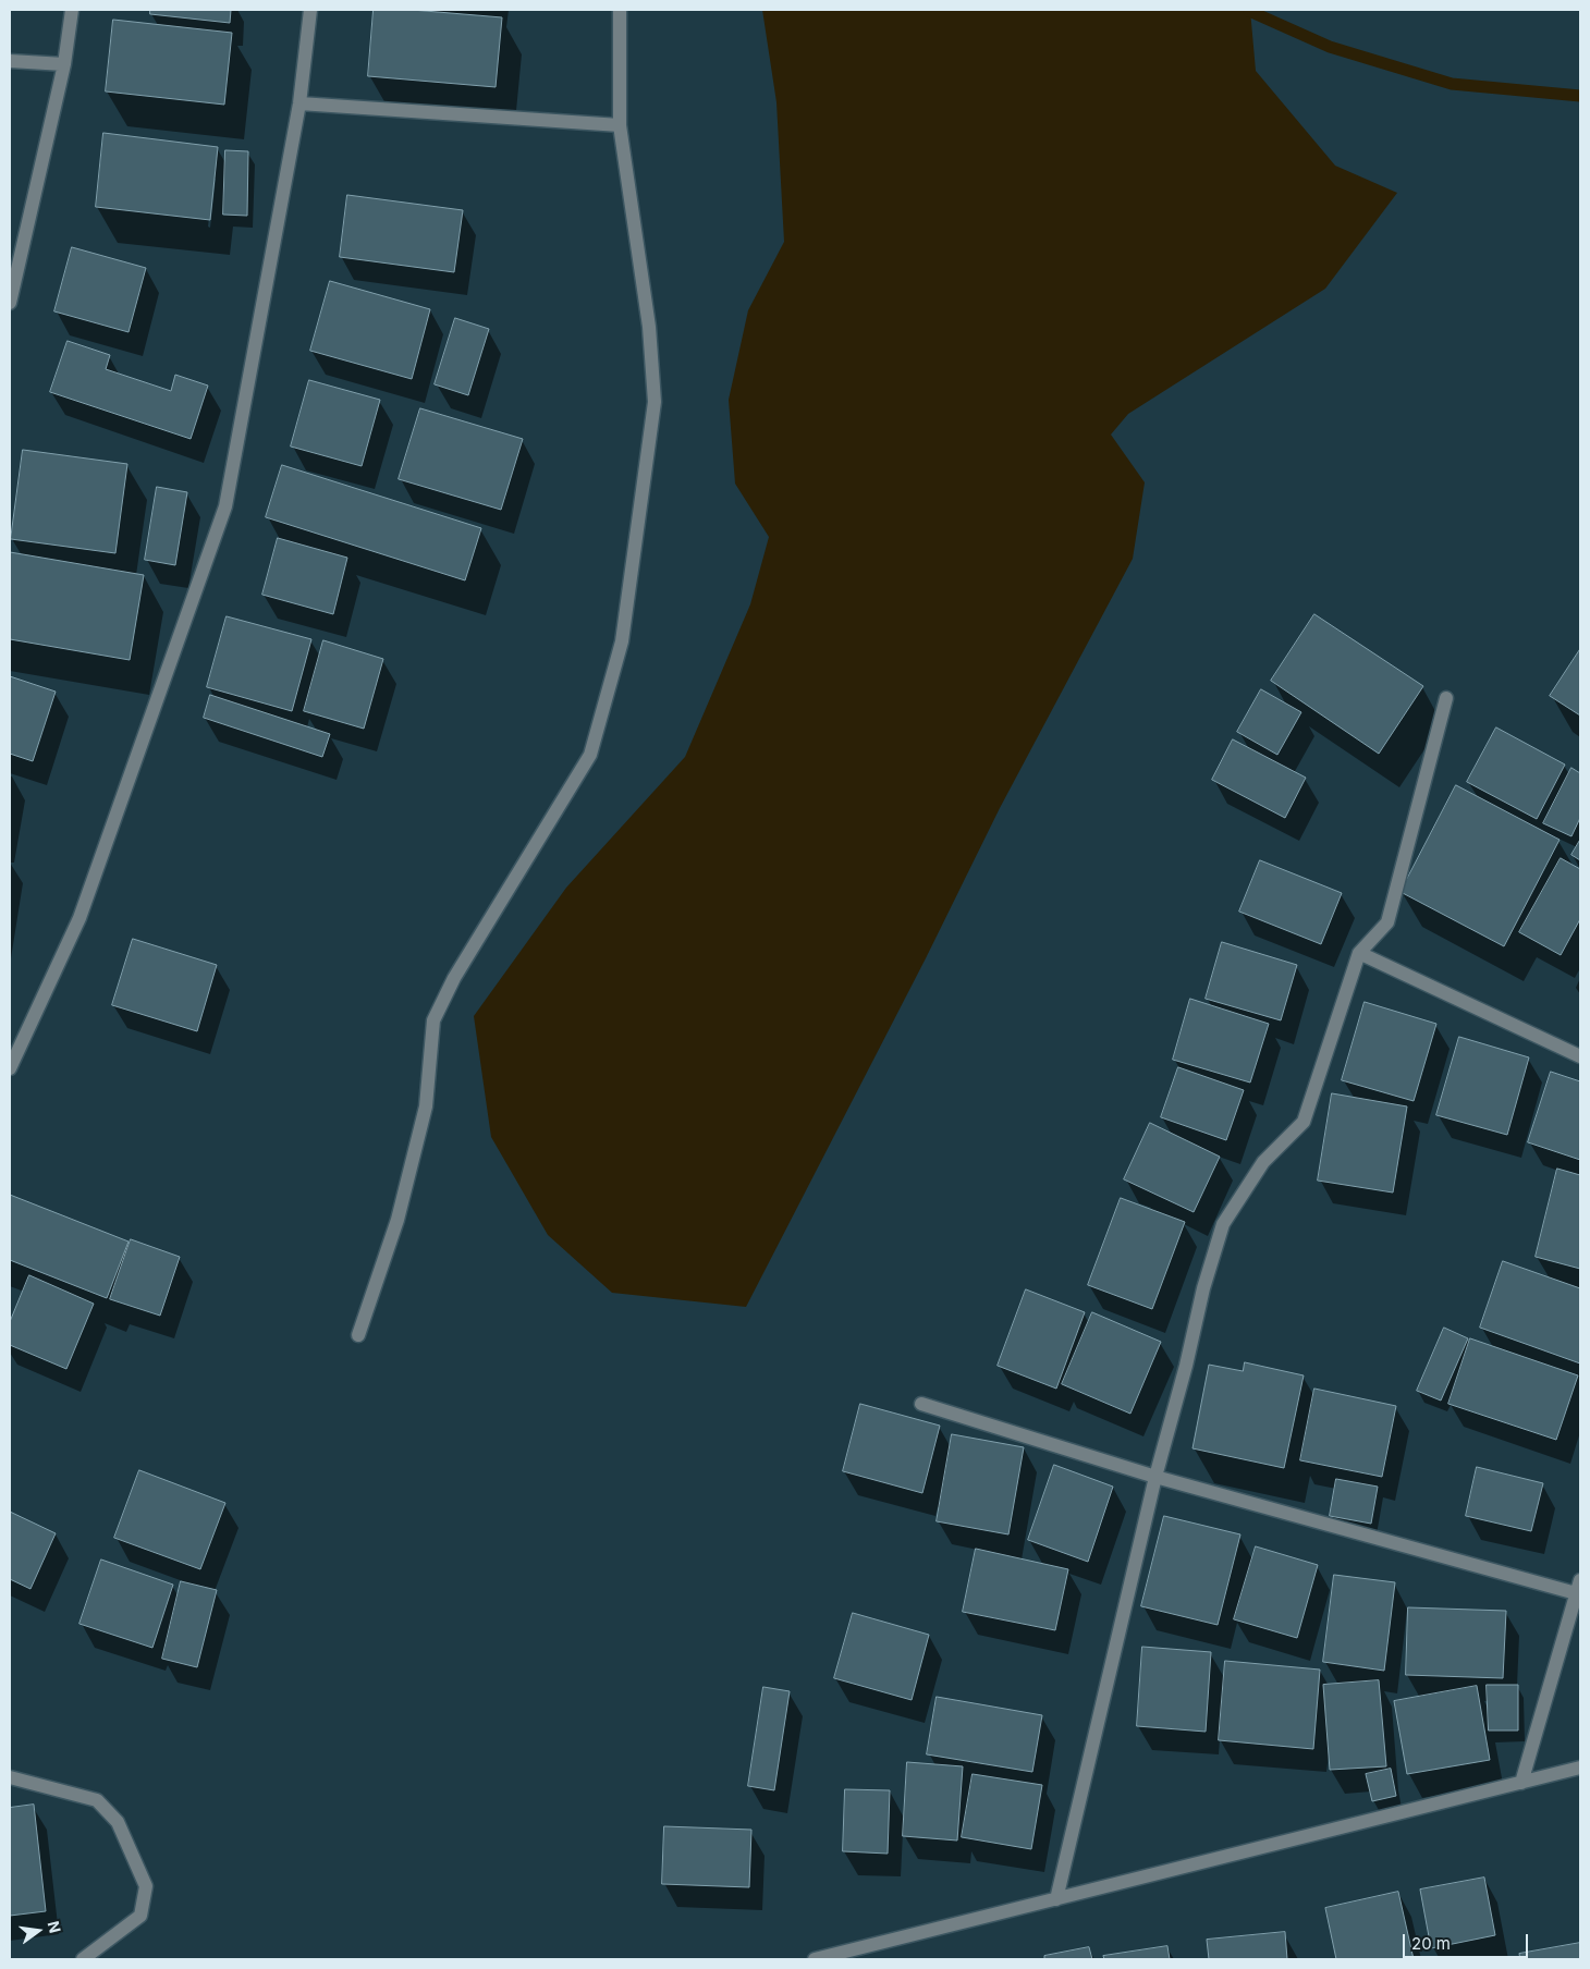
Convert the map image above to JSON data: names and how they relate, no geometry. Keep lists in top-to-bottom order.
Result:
{
  "scale_bar": "20 m",
  "north": "right"
}
